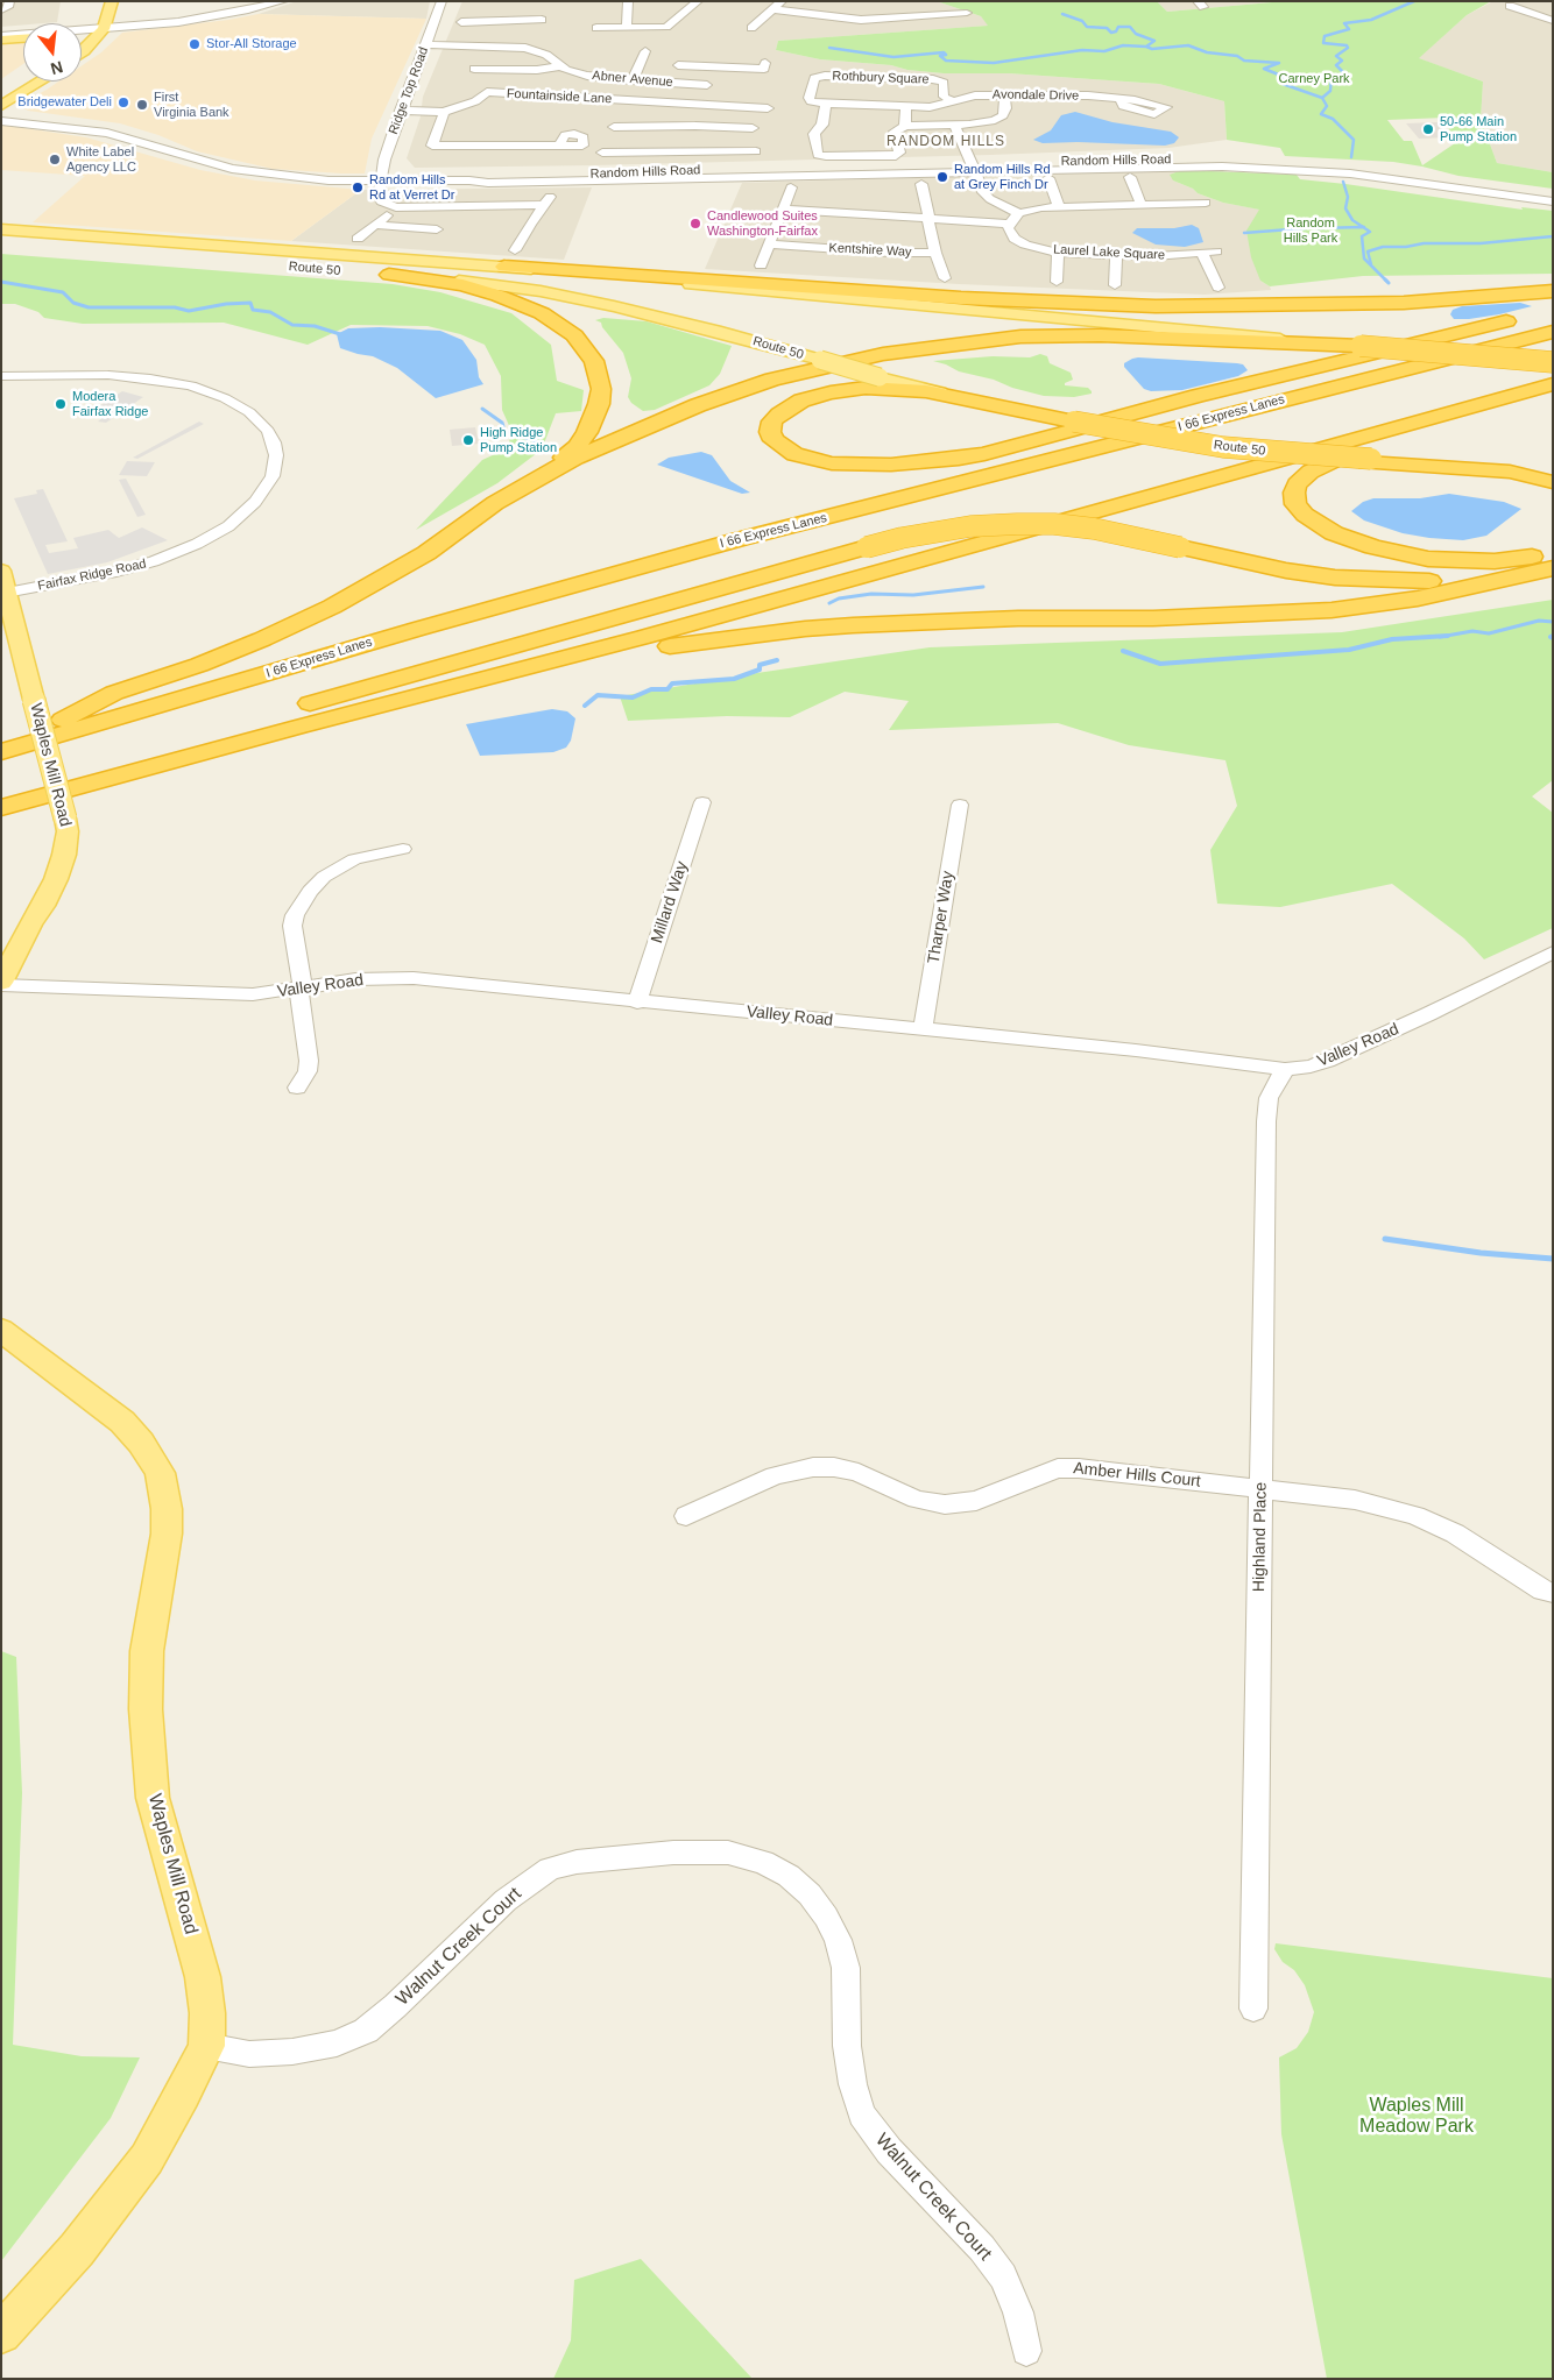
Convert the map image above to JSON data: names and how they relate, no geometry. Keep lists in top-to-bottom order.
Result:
{
  "streets": {
    "highway": ["Route 50", "I 66 Express Lanes"],
    "main road": ["Waples Mill Road"],
    "street": [
      "Rothbury Square",
      "Abner Avenue",
      "Ridge Top Road",
      "Avondale Drive",
      "Fountainside Lane",
      "Random Hills Road",
      "Kentshire Way",
      "Laurel Lake Square",
      "Fairfax Ridge Road",
      "Millard Way",
      "Tharper Way",
      "Valley Road",
      "Amber Hills Court",
      "Highland Place",
      "Walnut Creek Court"
    ]
  },
  "crossings": [
    ["Rothbury Square", "Avondale Drive"],
    ["Abner Avenue", "Ridge Top Road"],
    ["Ridge Top Road", "Fountainside Lane"],
    ["Ridge Top Road", "Random Hills Road"],
    ["Fairfax Ridge Road", "Waples Mill Road"],
    ["Waples Mill Road", "Valley Road"],
    ["Waples Mill Road", "Walnut Creek Court"],
    ["Millard Way", "Valley Road"],
    ["Tharper Way", "Valley Road"],
    ["Valley Road", "Highland Place"],
    ["Amber Hills Court", "Highland Place"]
  ],
  "districts": ["RANDOM HILLS"],
  "parks": ["Carney Park", "Random Hills Park", "Waples Mill Meadow Park"],
  "places": [
    "Stor-All Storage",
    "Bridgewater Deli",
    "First Virginia Bank",
    "50-66 Main Pump Station",
    "White Label Agency LLC",
    "Random Hills Rd at Grey Finch Dr",
    "Random Hills Rd at Verret Dr",
    "Candlewood Suites Washington-Fairfax",
    "Modera Fairfax Ridge",
    "High Ridge Pump Station"
  ],
  "north": "bottom"
}
